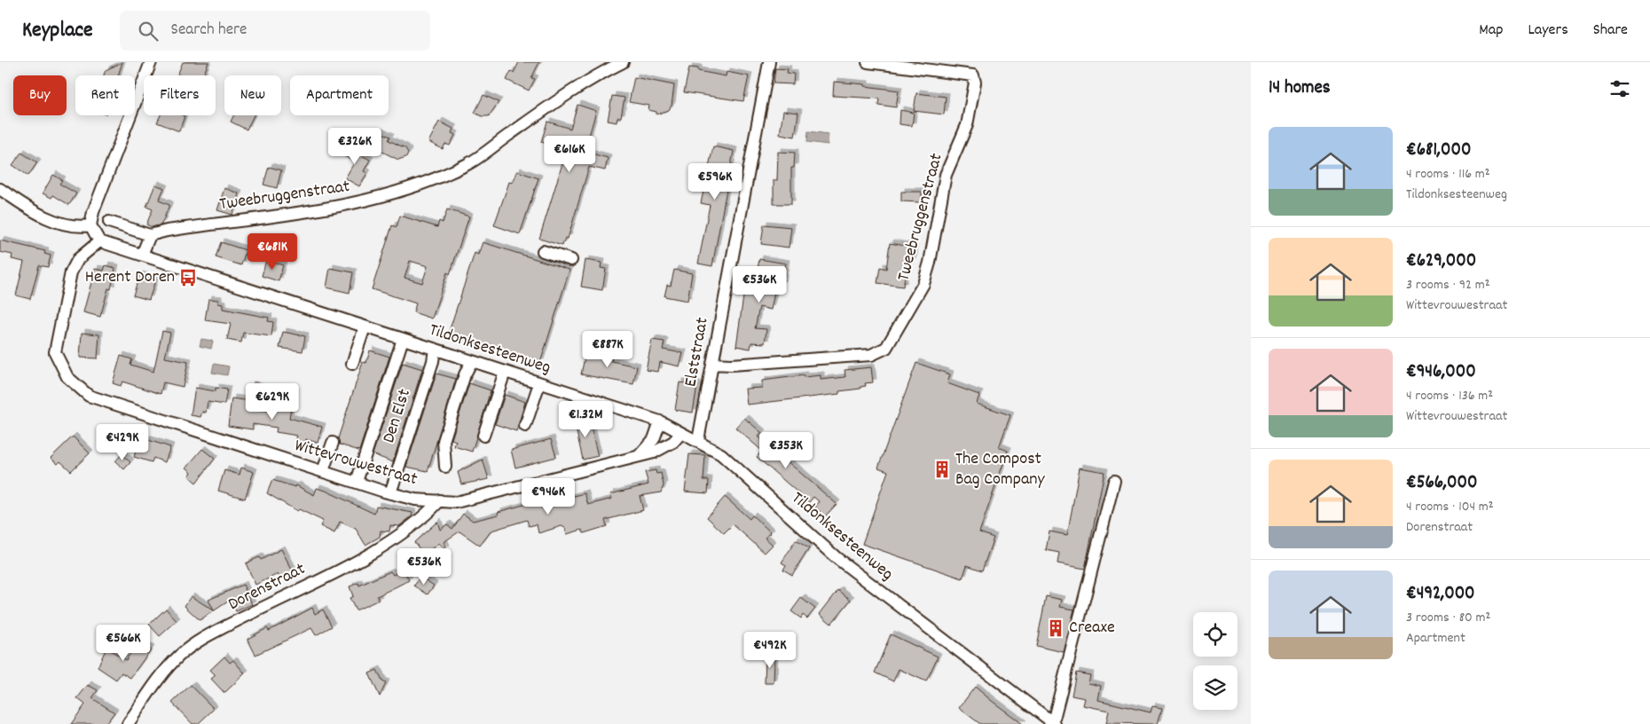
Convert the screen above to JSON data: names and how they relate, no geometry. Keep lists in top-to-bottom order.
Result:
{
  "streets": {
    "street": [
      "Tweebruggenstraat",
      "Tildonksesteenweg",
      "Elststraat",
      "Den Elst",
      "Wittevrouwestraat",
      "Dorenstraat"
    ]
  },
  "crossings": [
    ["Tweebruggenstraat", "Elststraat"],
    ["Tildonksesteenweg", "Elststraat"],
    ["Tildonksesteenweg", "Den Elst"],
    ["Tildonksesteenweg", "Wittevrouwestraat"],
    ["Den Elst", "Wittevrouwestraat"],
    ["Wittevrouwestraat", "Dorenstraat"]
  ],
  "places": {
    "bus stop": ["Herent Doren"],
    "building": ["The Compost Bag Company", "Creaxe"]
  },
  "page": {
    "header": "Keyplace",
    "search": "Search here",
    "nav": ["Map", "Layers", "Share"],
    "heading": "14 homes",
    "chip": [
      "Buy",
      "Rent",
      "Filters",
      "New",
      "Apartment"
    ],
    "list": [
      {
        "name": "€681,000",
        "note": "4 rooms · 116 m² · Tildonksesteenweg"
      },
      {
        "name": "€629,000",
        "note": "3 rooms · 92 m² · Wittevrouwestraat"
      },
      {
        "name": "€946,000",
        "note": "4 rooms · 136 m² · Wittevrouwestraat"
      },
      {
        "name": "€566,000",
        "note": "4 rooms · 104 m² · Dorenstraat"
      },
      {
        "name": "€492,000",
        "note": "3 rooms · 80 m² · Apartment"
      }
    ],
    "price": [
      "€326K",
      "€616K",
      "€596K",
      "€681K",
      "€536K",
      "€887K",
      "€629K",
      "€1.32M",
      "€429K",
      "€353K",
      "€946K",
      "€536K",
      "€566K",
      "€492K"
    ]
  }
}
